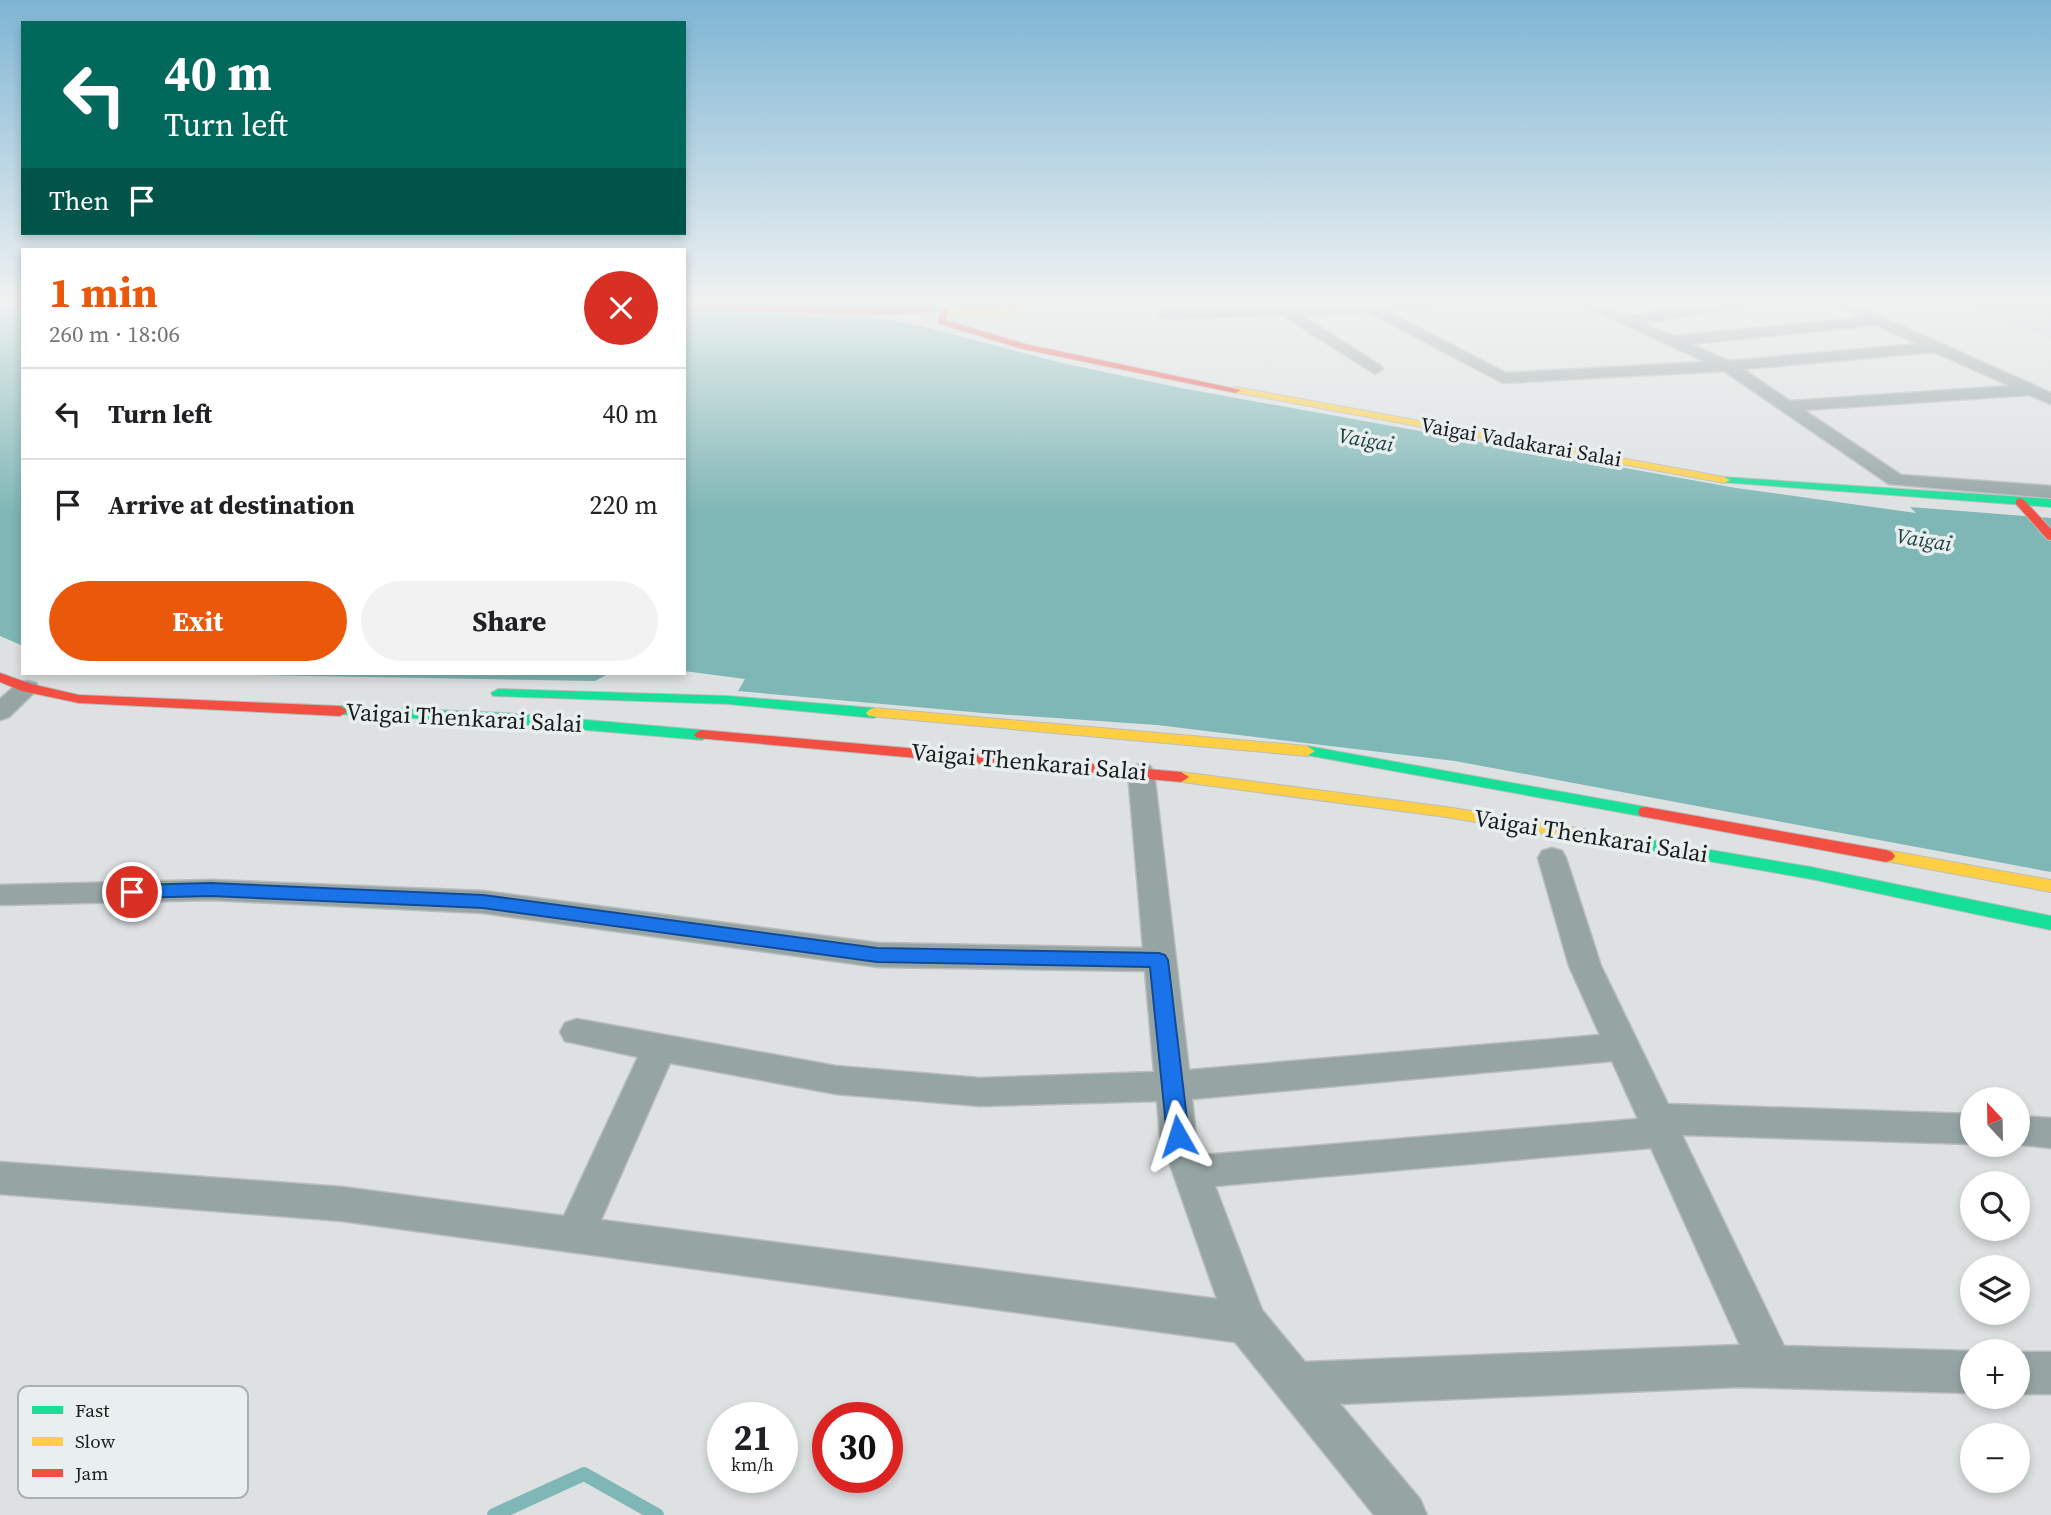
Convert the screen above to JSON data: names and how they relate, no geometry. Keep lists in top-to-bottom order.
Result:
{
  "streets": {
    "main road": ["Vaigai Vadakarai Salai", "Vaigai Thenkarai Salai"]
  },
  "water": ["Vaigai"],
  "legend": ["Fast", "Slow", "Jam"],
  "north": "top",
  "page": {
    "turn": ["40 m", "Turn left"],
    "then": "Then",
    "heading": ["1 min", "260 m · 18:06"],
    "list": [
      {
        "name": "Turn left",
        "value": "40 m"
      },
      {
        "name": "Arrive at destination",
        "value": "220 m"
      }
    ],
    "buttons": ["Exit", "Share"],
    "map_buttons": ["+", "−"],
    "speed": "21 km/h",
    "limit": "30"
  }
}
